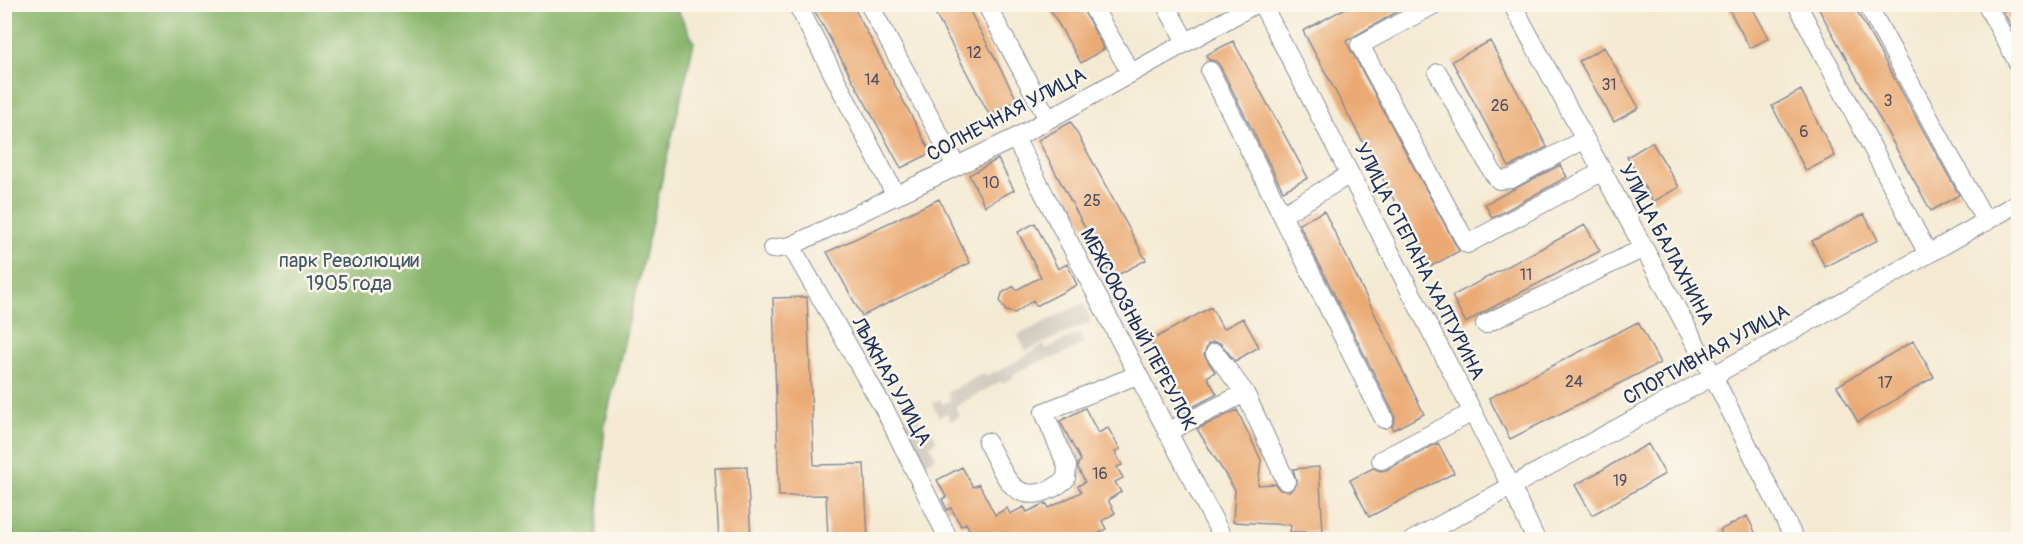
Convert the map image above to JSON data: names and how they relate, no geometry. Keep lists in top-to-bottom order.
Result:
{
  "streets": {
    "street": [
      "СОЛНЕЧНАЯ УЛИЦА",
      "УЛИЦА БАЛАХНИНА",
      "УЛИЦА СТЕПАНА ХАЛТУРИНА",
      "МЕЖСОЮЗНЫЙ ПЕРЕУЛОК",
      "СПОРТИВНАЯ УЛИЦА",
      "ЛЫЖНАЯ УЛИЦА"
    ]
  },
  "crossings": [
    ["СОЛНЕЧНАЯ УЛИЦА", "МЕЖСОЮЗНЫЙ ПЕРЕУЛОК"],
    ["СОЛНЕЧНАЯ УЛИЦА", "ЛЫЖНАЯ УЛИЦА"],
    ["УЛИЦА БАЛАХНИНА", "СПОРТИВНАЯ УЛИЦА"],
    ["УЛИЦА СТЕПАНА ХАЛТУРИНА", "СПОРТИВНАЯ УЛИЦА"]
  ],
  "parks": ["парк Революции 1905 года"],
  "house_numbers": [
    "12",
    "14",
    "31",
    "3",
    "26",
    "6",
    "10",
    "25",
    "11",
    "24",
    "17",
    "16",
    "19"
  ]
}
